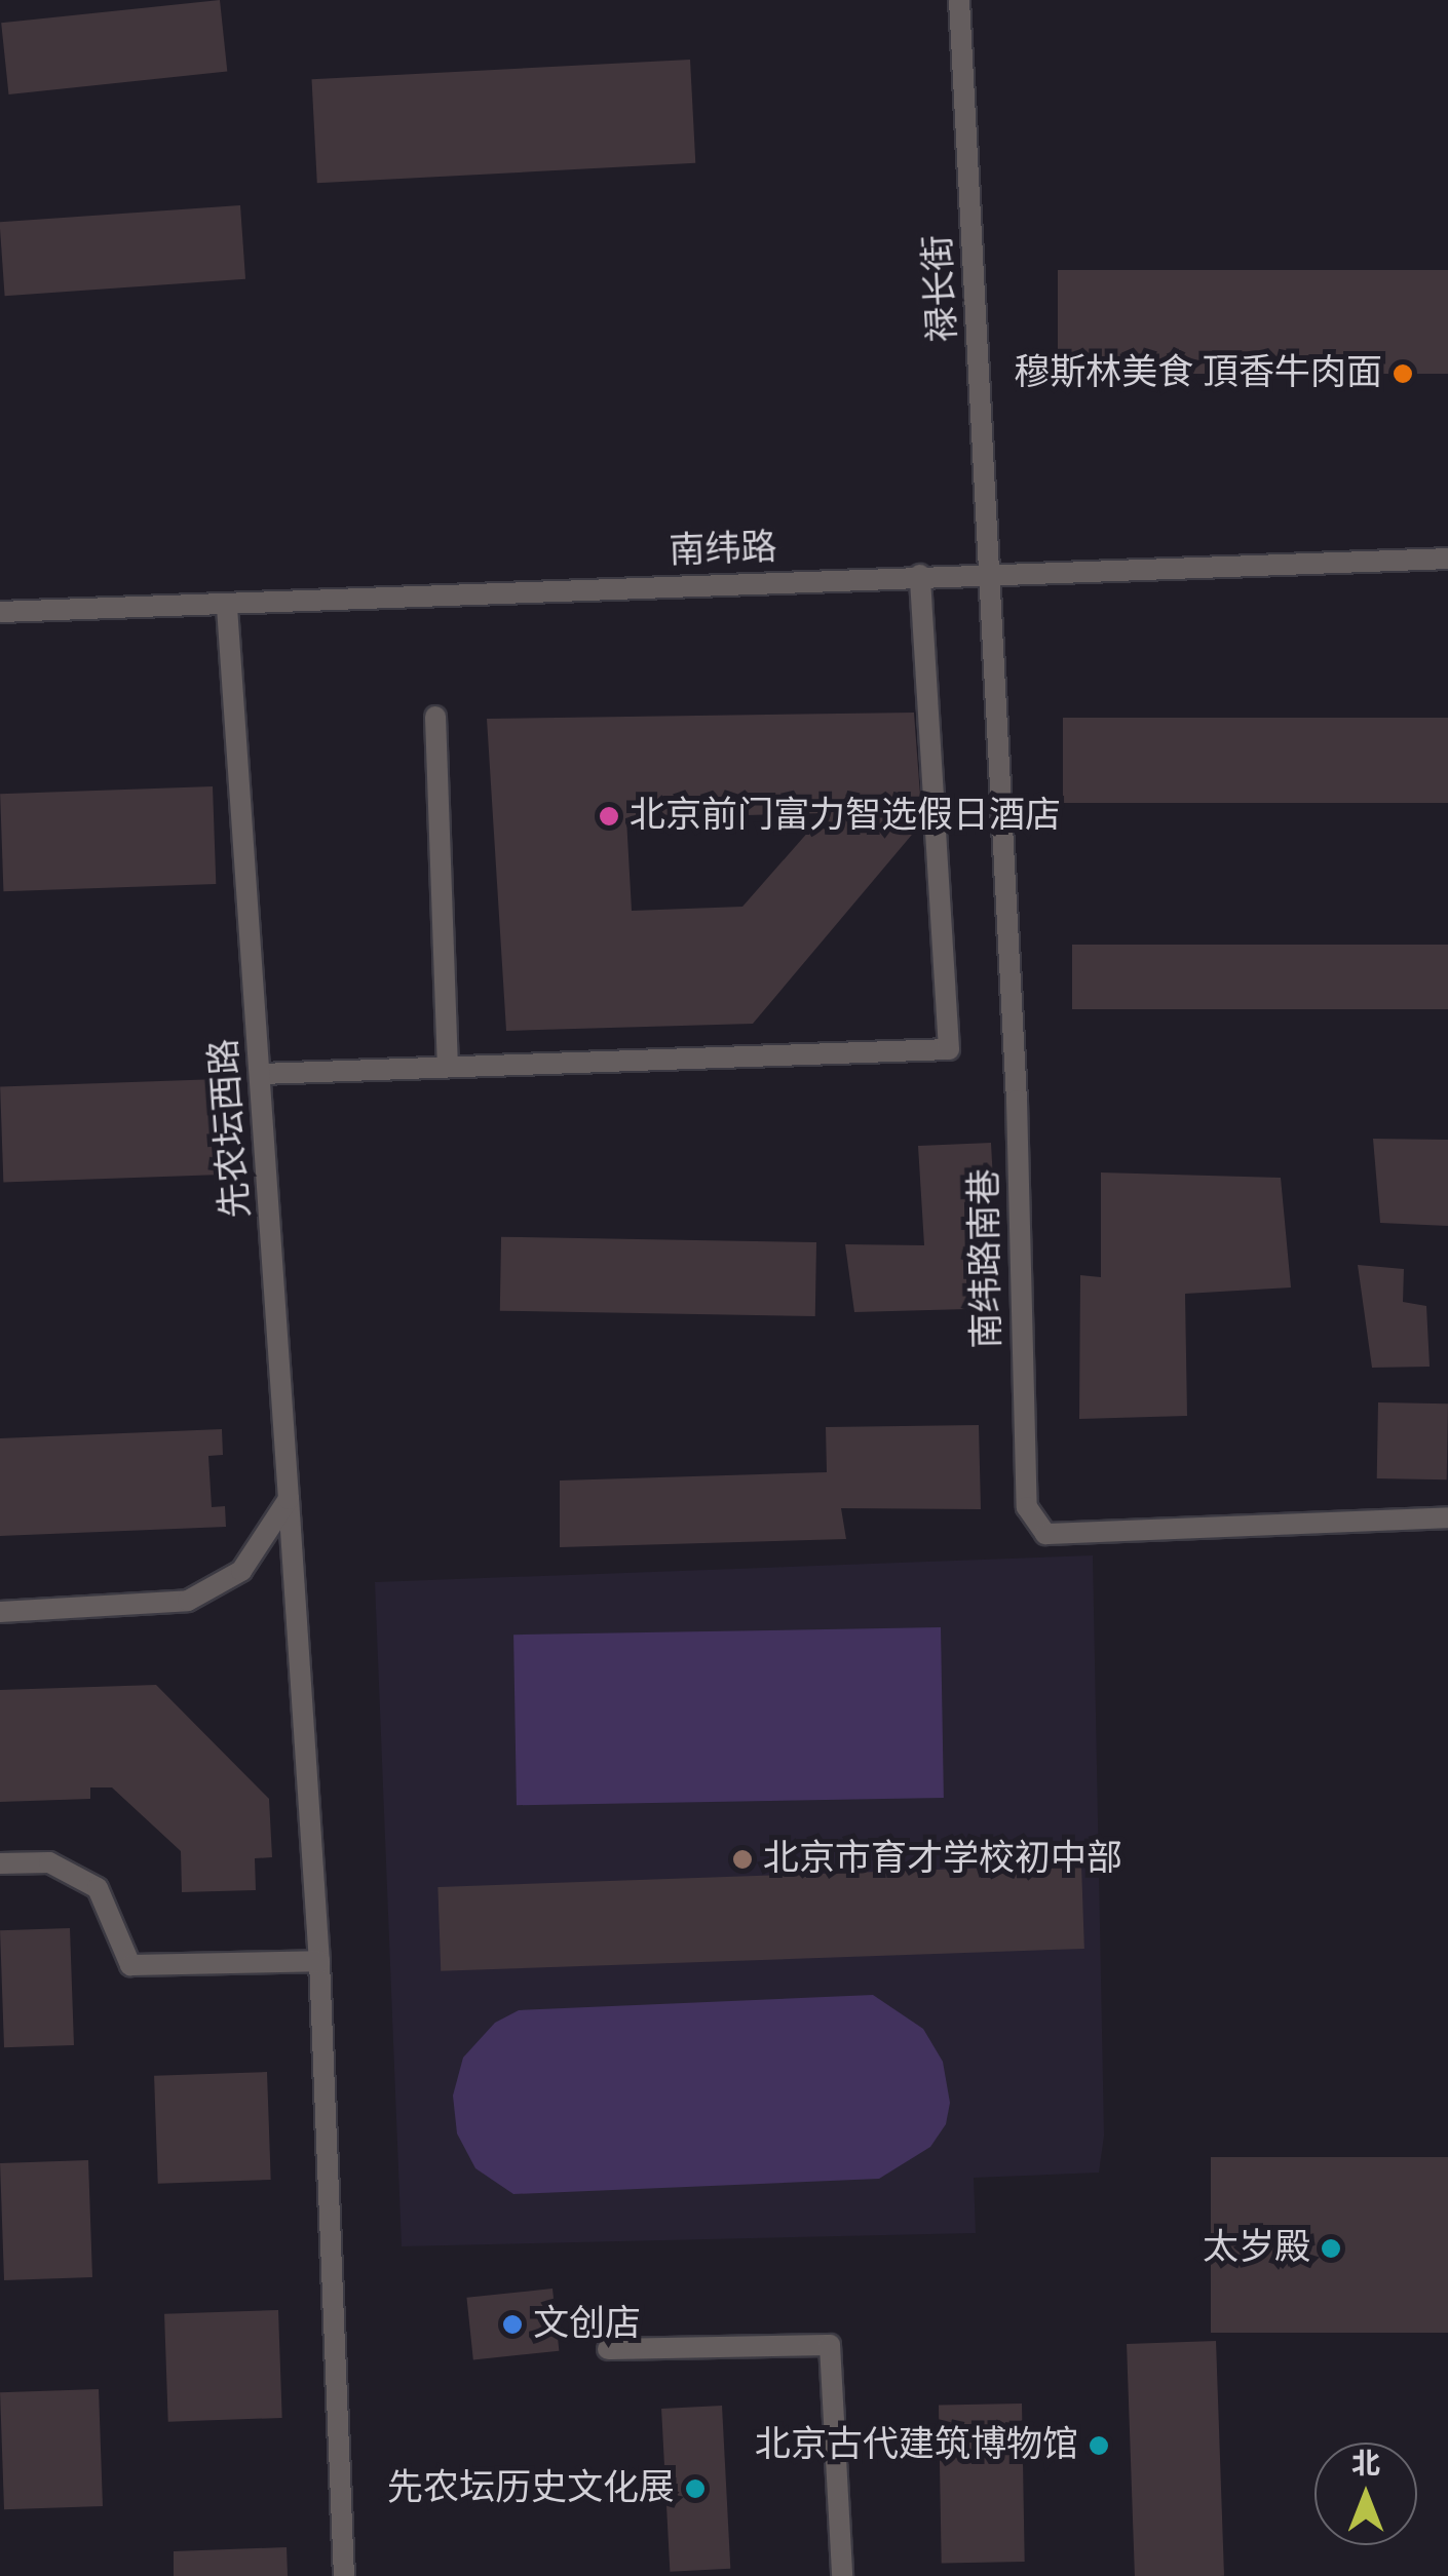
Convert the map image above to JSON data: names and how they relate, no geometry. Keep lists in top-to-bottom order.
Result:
{
  "streets": {
    "street": [
      "禄长街",
      "南纬路",
      "先农坛西路",
      "南纬路南巷"
    ]
  },
  "crossings": [
    ["禄长街", "南纬路"],
    ["禄长街", "南纬路南巷"],
    ["南纬路", "先农坛西路"],
    ["南纬路", "南纬路南巷"]
  ],
  "places": [
    "穆斯林美食 頂香牛肉面",
    "北京前门富力智选假日酒店",
    "北京市育才学校初中部",
    "太岁殿",
    "文创店",
    "北京古代建筑博物馆",
    "先农坛历史文化展"
  ],
  "north": "top"
}
